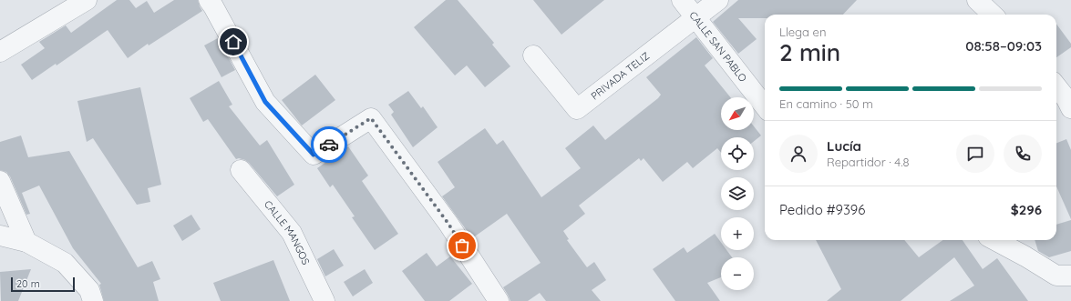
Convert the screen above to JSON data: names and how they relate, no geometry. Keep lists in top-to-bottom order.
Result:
{
  "streets": {
    "street": ["CALLE SAN PABLO", "PRIVADA TELIZ", "CALLE MANGOS"]
  },
  "crossings": [
    ["CALLE SAN PABLO", "PRIVADA TELIZ"]
  ],
  "scale_bar": "20 m",
  "north": "bottom left",
  "page": {
    "heading": ["2 min", "Llega en", "08:58–09:03"],
    "panel": [
      "Lucía",
      "Repartidor · 4.8",
      "Pedido #9396",
      "$296"
    ],
    "bar": "En camino · 50 m",
    "map_buttons": ["+", "−"],
    "scale": "20 m"
  }
}
